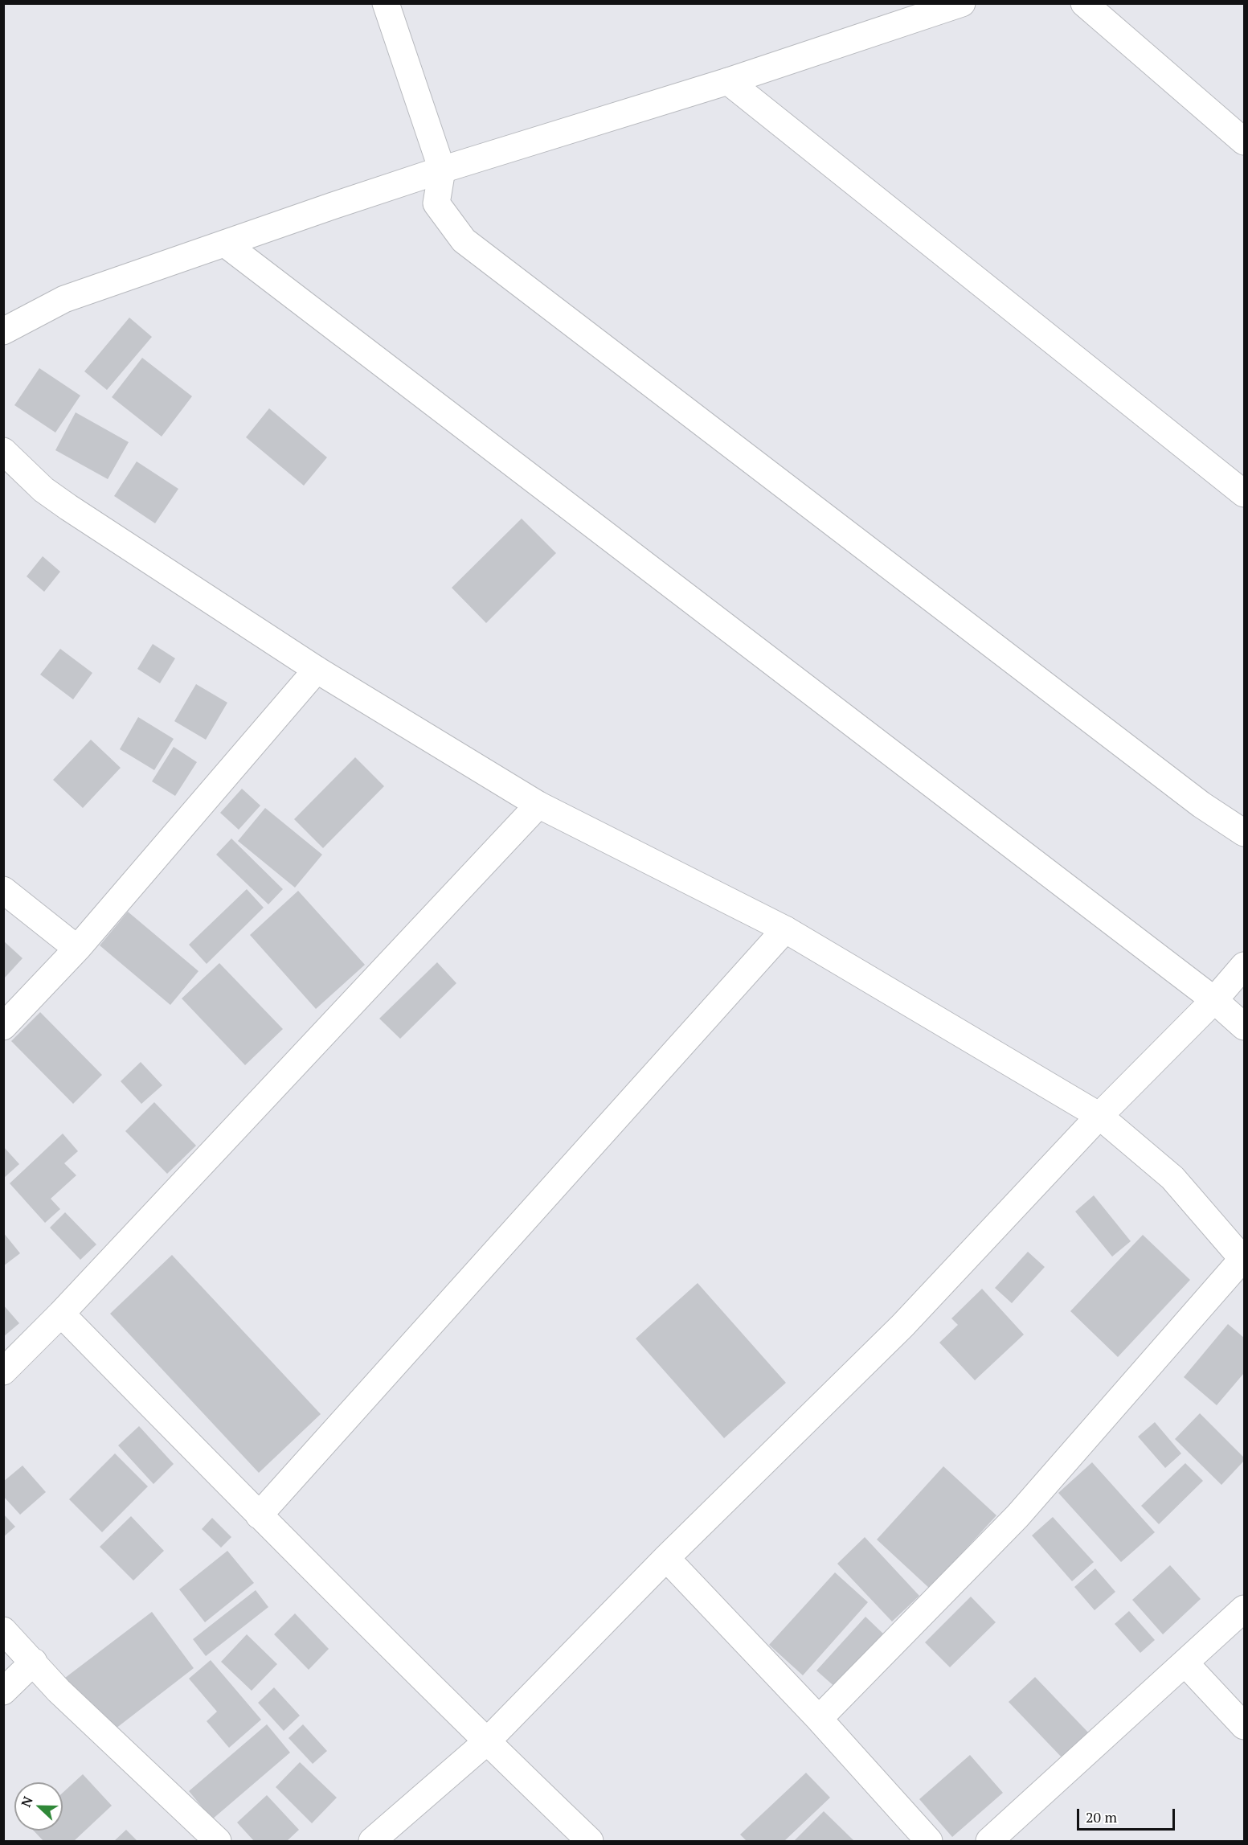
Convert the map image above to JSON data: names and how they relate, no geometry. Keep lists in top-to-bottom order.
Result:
{
  "scale_bar": "20 m",
  "north": "left"
}
